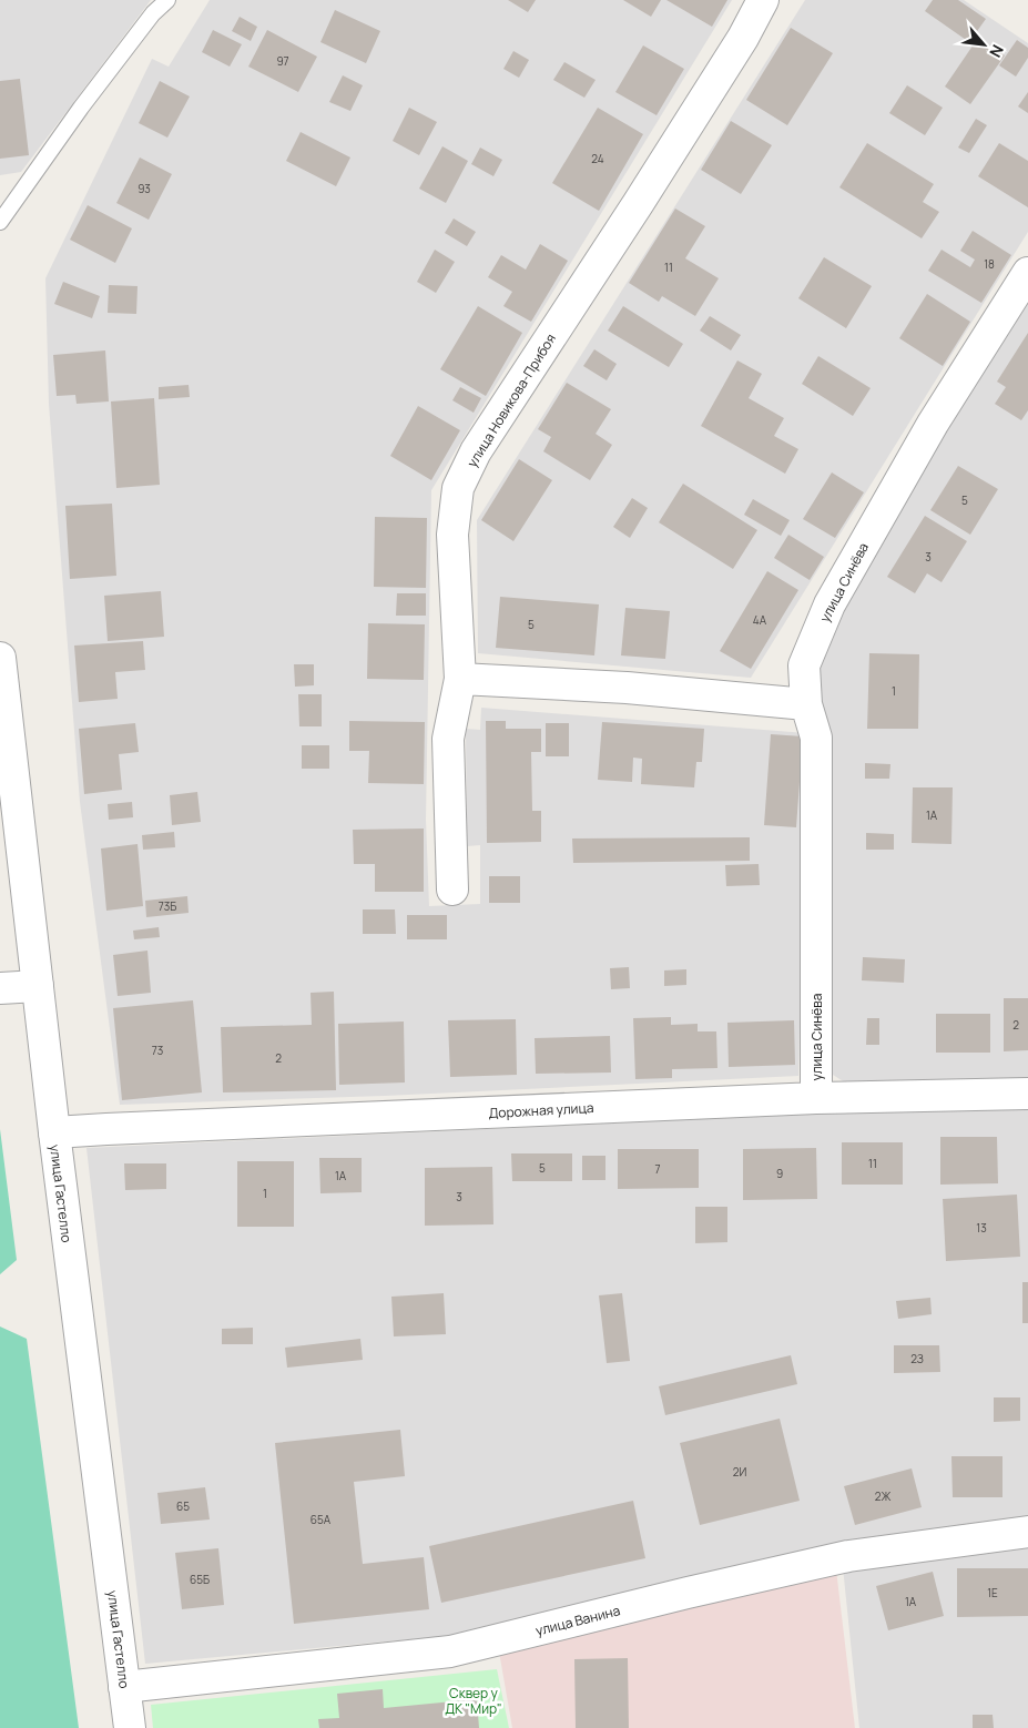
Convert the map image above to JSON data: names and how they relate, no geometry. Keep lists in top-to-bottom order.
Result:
{
  "streets": {
    "street": [
      "улица Новикова-Прибоя",
      "улица Синёва",
      "Дорожная улица",
      "улица Гастелло",
      "улица Ванина"
    ]
  },
  "crossings": [
    ["улица Синёва", "Дорожная улица"],
    ["Дорожная улица", "улица Гастелло"],
    ["улица Гастелло", "улица Ванина"]
  ],
  "parks": ["Сквер у ДК \"Мир\""],
  "house_numbers": [
    "97",
    "24",
    "93",
    "18",
    "11",
    "5",
    "3",
    "4А",
    "5",
    "1",
    "1А",
    "73Б",
    "2",
    "73",
    "2",
    "11",
    "5",
    "7",
    "9",
    "1А",
    "1",
    "3",
    "13",
    "2З",
    "2И",
    "2Ж",
    "65",
    "65А",
    "65Б",
    "1Е",
    "1А"
  ],
  "north": "bottom right"
}
